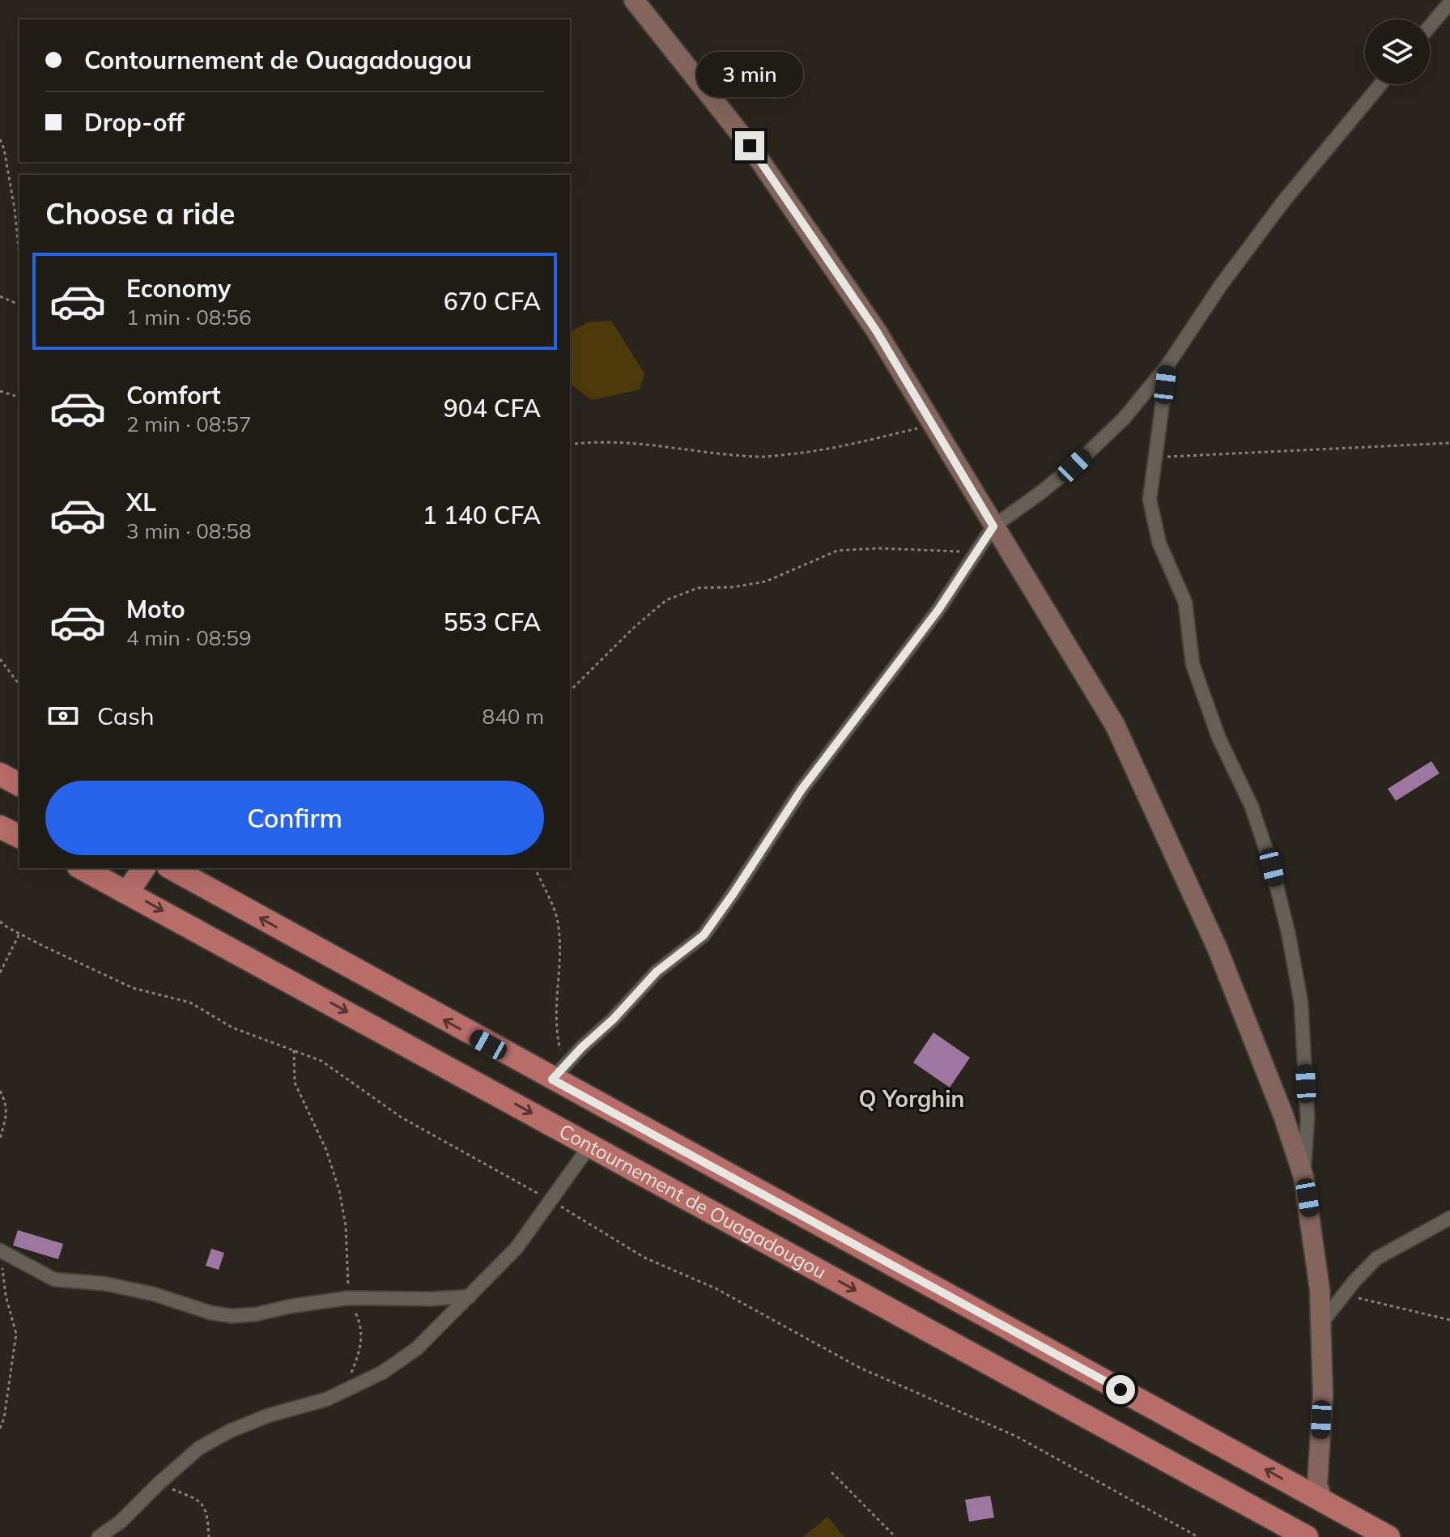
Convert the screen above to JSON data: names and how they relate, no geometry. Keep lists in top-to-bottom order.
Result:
{
  "streets": {
    "highway": ["Contournement de Ouagadougou"]
  },
  "districts": ["Q Yorghin"],
  "page": {
    "banner": ["Contournement de Ouagadougou", "Drop-off"],
    "bubble": "3 min",
    "heading": "Choose a ride",
    "list": [
      {
        "name": "Economy",
        "note": "1 min · 08:56",
        "value": "670 CFA"
      },
      {
        "name": "Comfort",
        "note": "2 min · 08:57",
        "value": "904 CFA"
      },
      {
        "name": "XL",
        "note": "3 min · 08:58",
        "value": "1 140 CFA"
      },
      {
        "name": "Moto",
        "note": "4 min · 08:59",
        "value": "553 CFA"
      }
    ],
    "pay": ["Cash", "840 m"],
    "buttons": "Confirm"
  }
}
